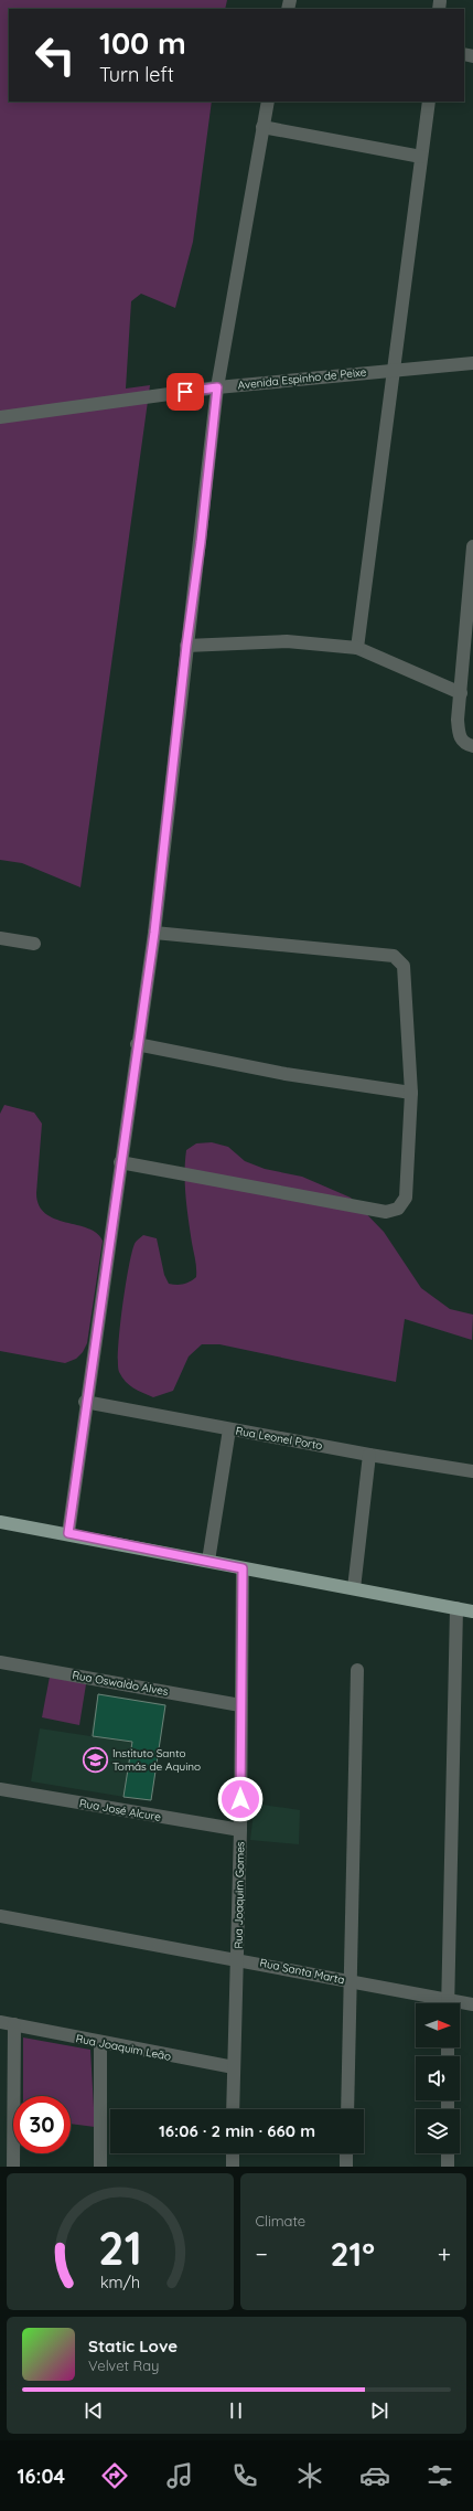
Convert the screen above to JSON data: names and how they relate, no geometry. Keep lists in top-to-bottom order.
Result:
{
  "streets": {
    "street": [
      "Avenida Espinho de Peixe",
      "Rua Leonel Porto",
      "Rua Oswaldo Alves",
      "Rua José Alcure",
      "Rua Joaquim Gomes",
      "Rua Santa Marta",
      "Rua Joaquim Leão"
    ]
  },
  "crossings": [
    ["Rua Oswaldo Alves", "Rua Joaquim Gomes"],
    ["Rua José Alcure", "Rua Joaquim Gomes"],
    ["Rua Joaquim Gomes", "Rua Santa Marta"],
    ["Rua Joaquim Gomes", "Rua Joaquim Leão"]
  ],
  "places": {
    "school or university": ["Instituto Santo Tomás de Aquino"]
  },
  "north": "right",
  "page": {
    "turn": ["100 m", "Turn left"],
    "limit": "30",
    "trip": "16:06 · 2 min · 660 m",
    "tile": "Climate",
    "heat": ["−", "21°", "+"],
    "song": ["Static Love", "Velvet Ray"],
    "tabs": "16:04",
    "gauge": ["21", "km/h"]
  }
}
